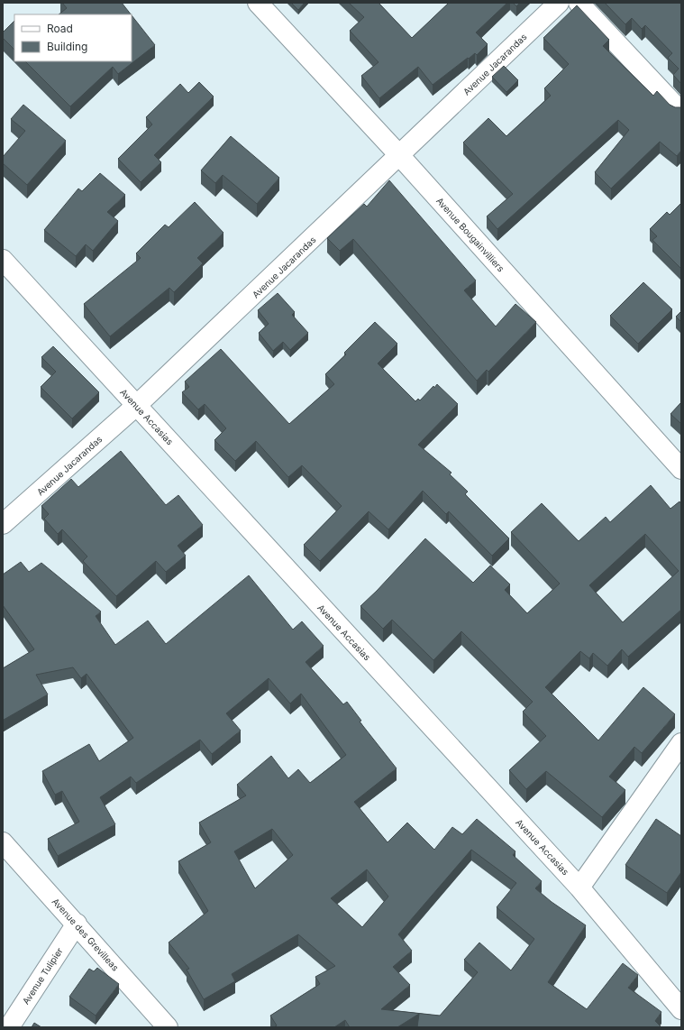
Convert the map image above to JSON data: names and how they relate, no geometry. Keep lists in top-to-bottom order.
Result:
{
  "streets": {
    "street": [
      "Avenue Jacarandas",
      "Avenue Bougainvilliers",
      "Avenue Accasias",
      "Avenue des Grevilleas",
      "Avenue Tulipier"
    ]
  },
  "crossings": [
    ["Avenue Jacarandas", "Avenue Bougainvilliers"],
    ["Avenue Jacarandas", "Avenue Accasias"],
    ["Avenue des Grevilleas", "Avenue Tulipier"]
  ],
  "legend": ["Road", "Building"]
}
